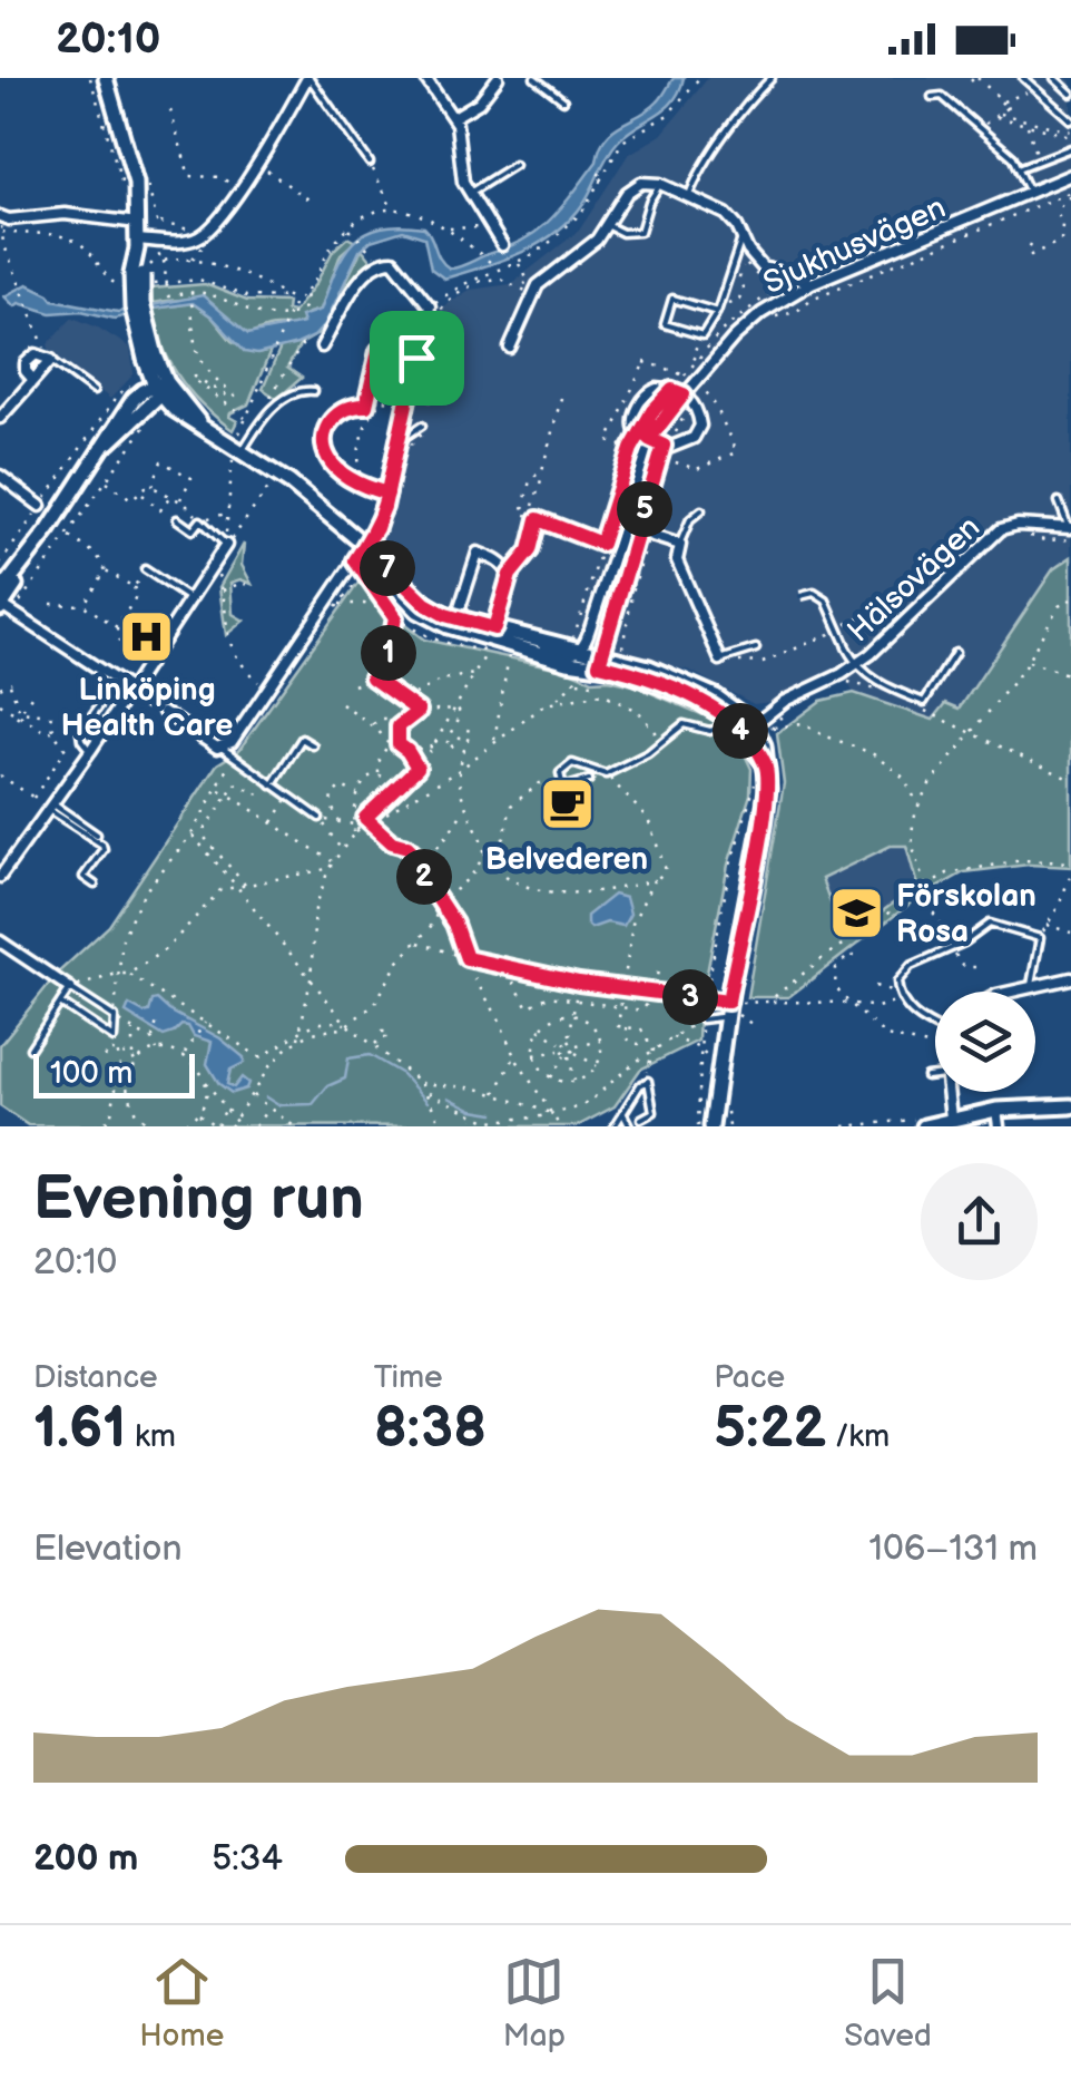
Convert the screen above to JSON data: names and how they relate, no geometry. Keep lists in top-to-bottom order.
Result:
{
  "streets": {
    "street": ["Sjukhusvägen", "Hälsovägen"]
  },
  "places": {
    "hospital": ["Linköping Health Care"],
    "cafe": ["Belvederen"],
    "school or university": ["Förskolan Rosa"]
  },
  "scale_bar": "100 m",
  "page": {
    "status": "20:10",
    "pins": [
      "5",
      "7",
      "1",
      "4",
      "2",
      "3"
    ],
    "scale": "100 m",
    "heading": ["Evening run", "20:10"],
    "stats": [
      ["Distance", "1.61 km"],
      ["Time", "8:38"],
      ["Pace", "5:22 /km"]
    ],
    "chart": ["Elevation", "106–131 m"],
    "list": [
      {
        "name": "200 m",
        "note": "5:34"
      }
    ],
    "tabs": ["Home", "Map", "Saved"]
  }
}
